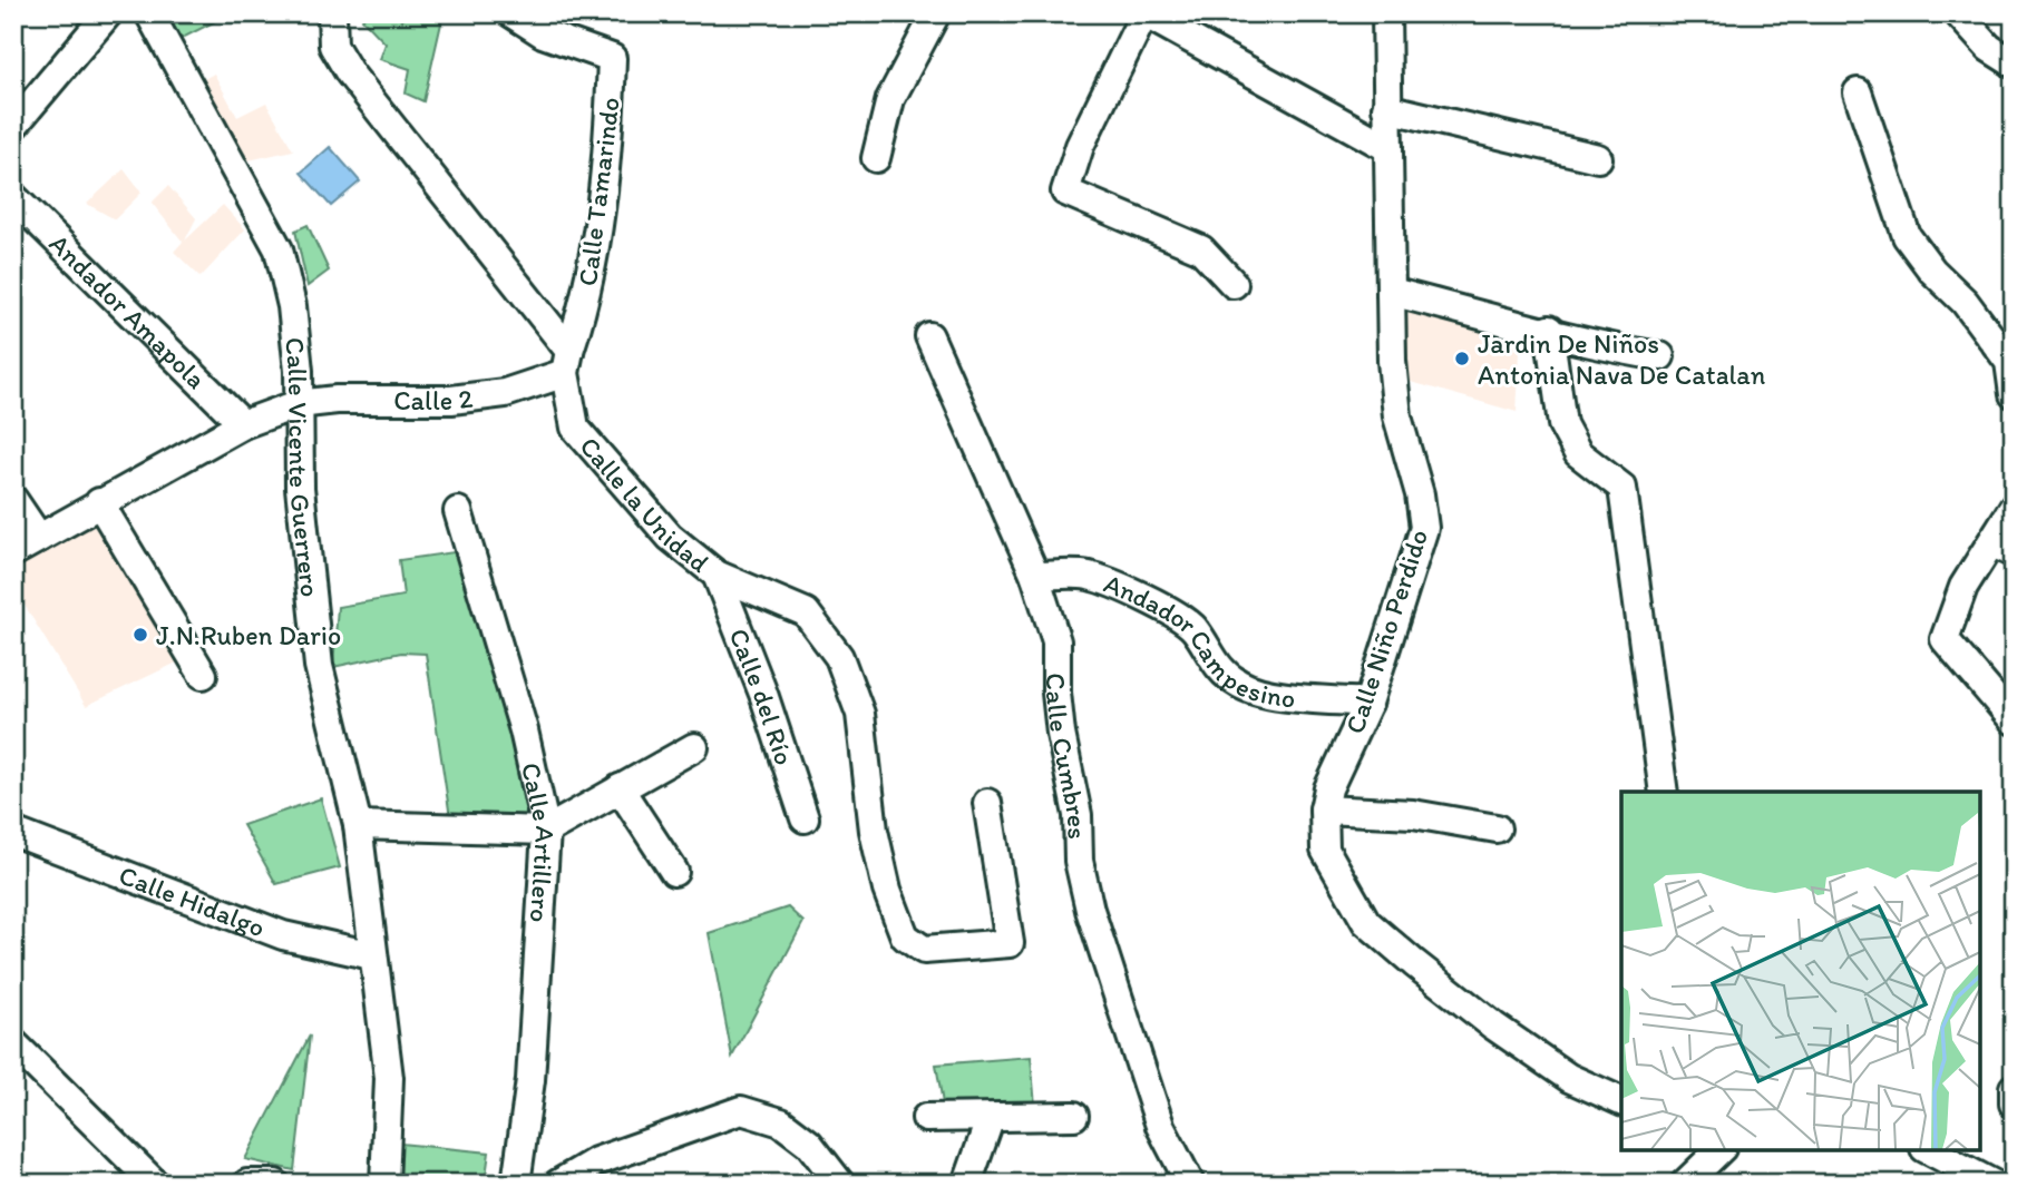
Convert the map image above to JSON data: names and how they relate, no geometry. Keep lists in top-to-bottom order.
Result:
{
  "streets": {
    "street": [
      "Calle Tamarindo",
      "Andador Amapola",
      "Calle 2",
      "Calle Vicente Guerrero",
      "Calle la Unidad",
      "Calle Niño Perdido",
      "Andador Campesino",
      "Calle del Río",
      "Calle Cumbres",
      "Calle Artillero",
      "Calle Hidalgo"
    ]
  },
  "crossings": [
    ["Calle Tamarindo", "Calle 2"],
    ["Calle Tamarindo", "Calle la Unidad"],
    ["Andador Amapola", "Calle 2"],
    ["Calle 2", "Calle Vicente Guerrero"],
    ["Calle 2", "Calle la Unidad"],
    ["Calle Vicente Guerrero", "Calle Hidalgo"],
    ["Calle la Unidad", "Calle del Río"],
    ["Calle Niño Perdido", "Andador Campesino"],
    ["Andador Campesino", "Calle Cumbres"]
  ],
  "places": ["Jardin De Niños Antonia Nava De Catalan", "J.N.Ruben Dario"]
}
